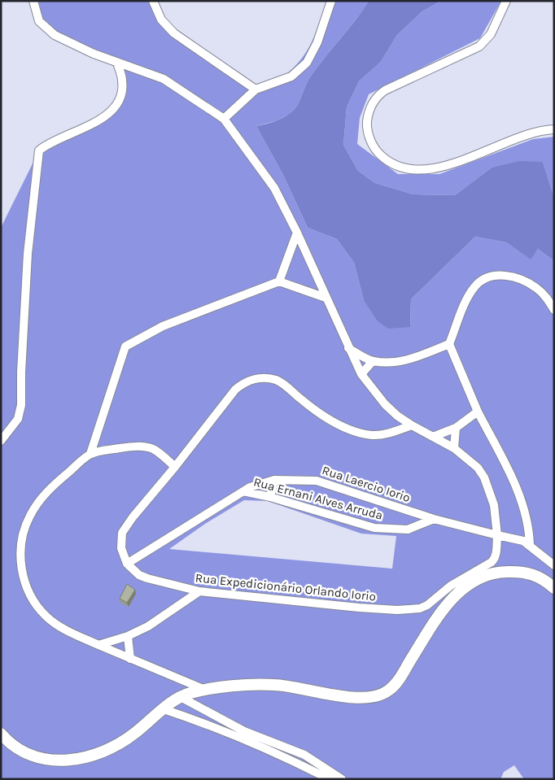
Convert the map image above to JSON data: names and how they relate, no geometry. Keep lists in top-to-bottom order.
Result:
{
  "streets": {
    "street": ["Rua Laercio Iorio", "Rua Ernani Alves Arruda", "Rua Expedicionário Orlando Iorio"]
  },
  "crossings": [
    ["Rua Laercio Iorio", "Rua Ernani Alves Arruda"],
    ["Rua Laercio Iorio", "Rua Expedicionário Orlando Iorio"]
  ]
}
